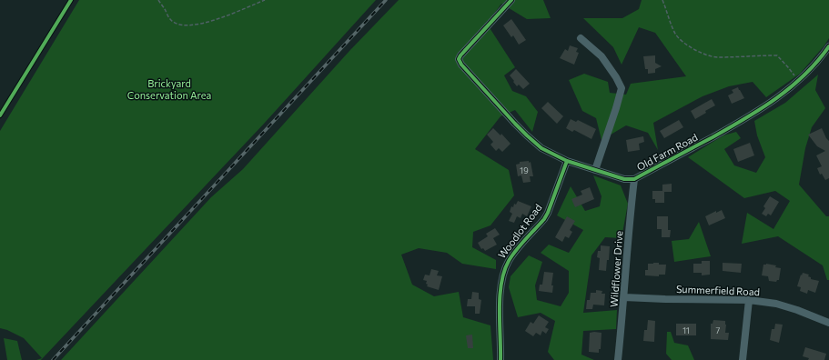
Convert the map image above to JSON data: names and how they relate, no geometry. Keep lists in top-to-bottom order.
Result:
{
  "streets": {
    "street": [
      "Old Farm Road",
      "Woodlot Road",
      "Wildflower Drive",
      "Summerfield Road"
    ]
  },
  "crossings": [
    ["Old Farm Road", "Woodlot Road"],
    ["Old Farm Road", "Wildflower Drive"],
    ["Wildflower Drive", "Summerfield Road"]
  ],
  "parks": ["Brickyard Conservation Area"],
  "house_numbers": ["19", "11", "7"]
}
